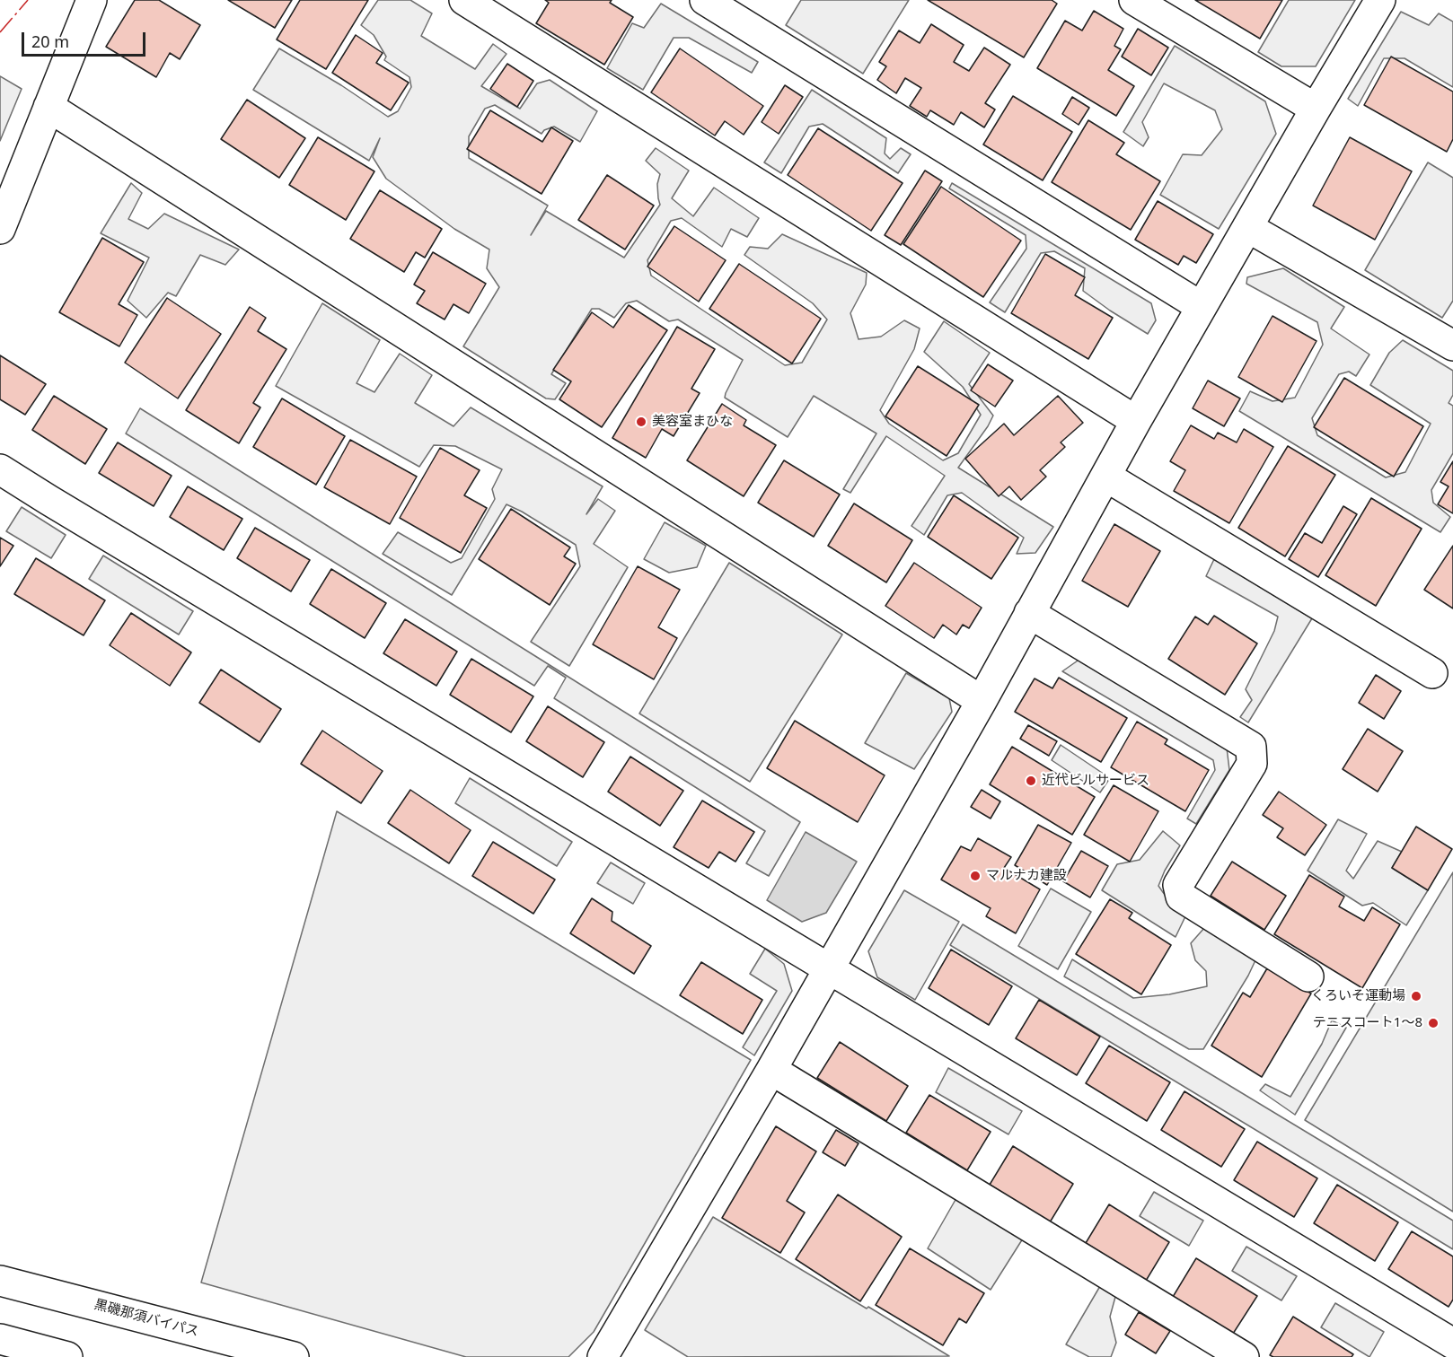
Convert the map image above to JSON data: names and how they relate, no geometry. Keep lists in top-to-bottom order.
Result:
{
  "streets": {
    "street": ["黒磯那須バイパス"]
  },
  "places": [
    "美容室まひな",
    "近代ビルサービス",
    "マルナカ建設",
    "くろいそ運動場",
    "テニスコート1～8"
  ],
  "scale_bar": "20 m"
}
